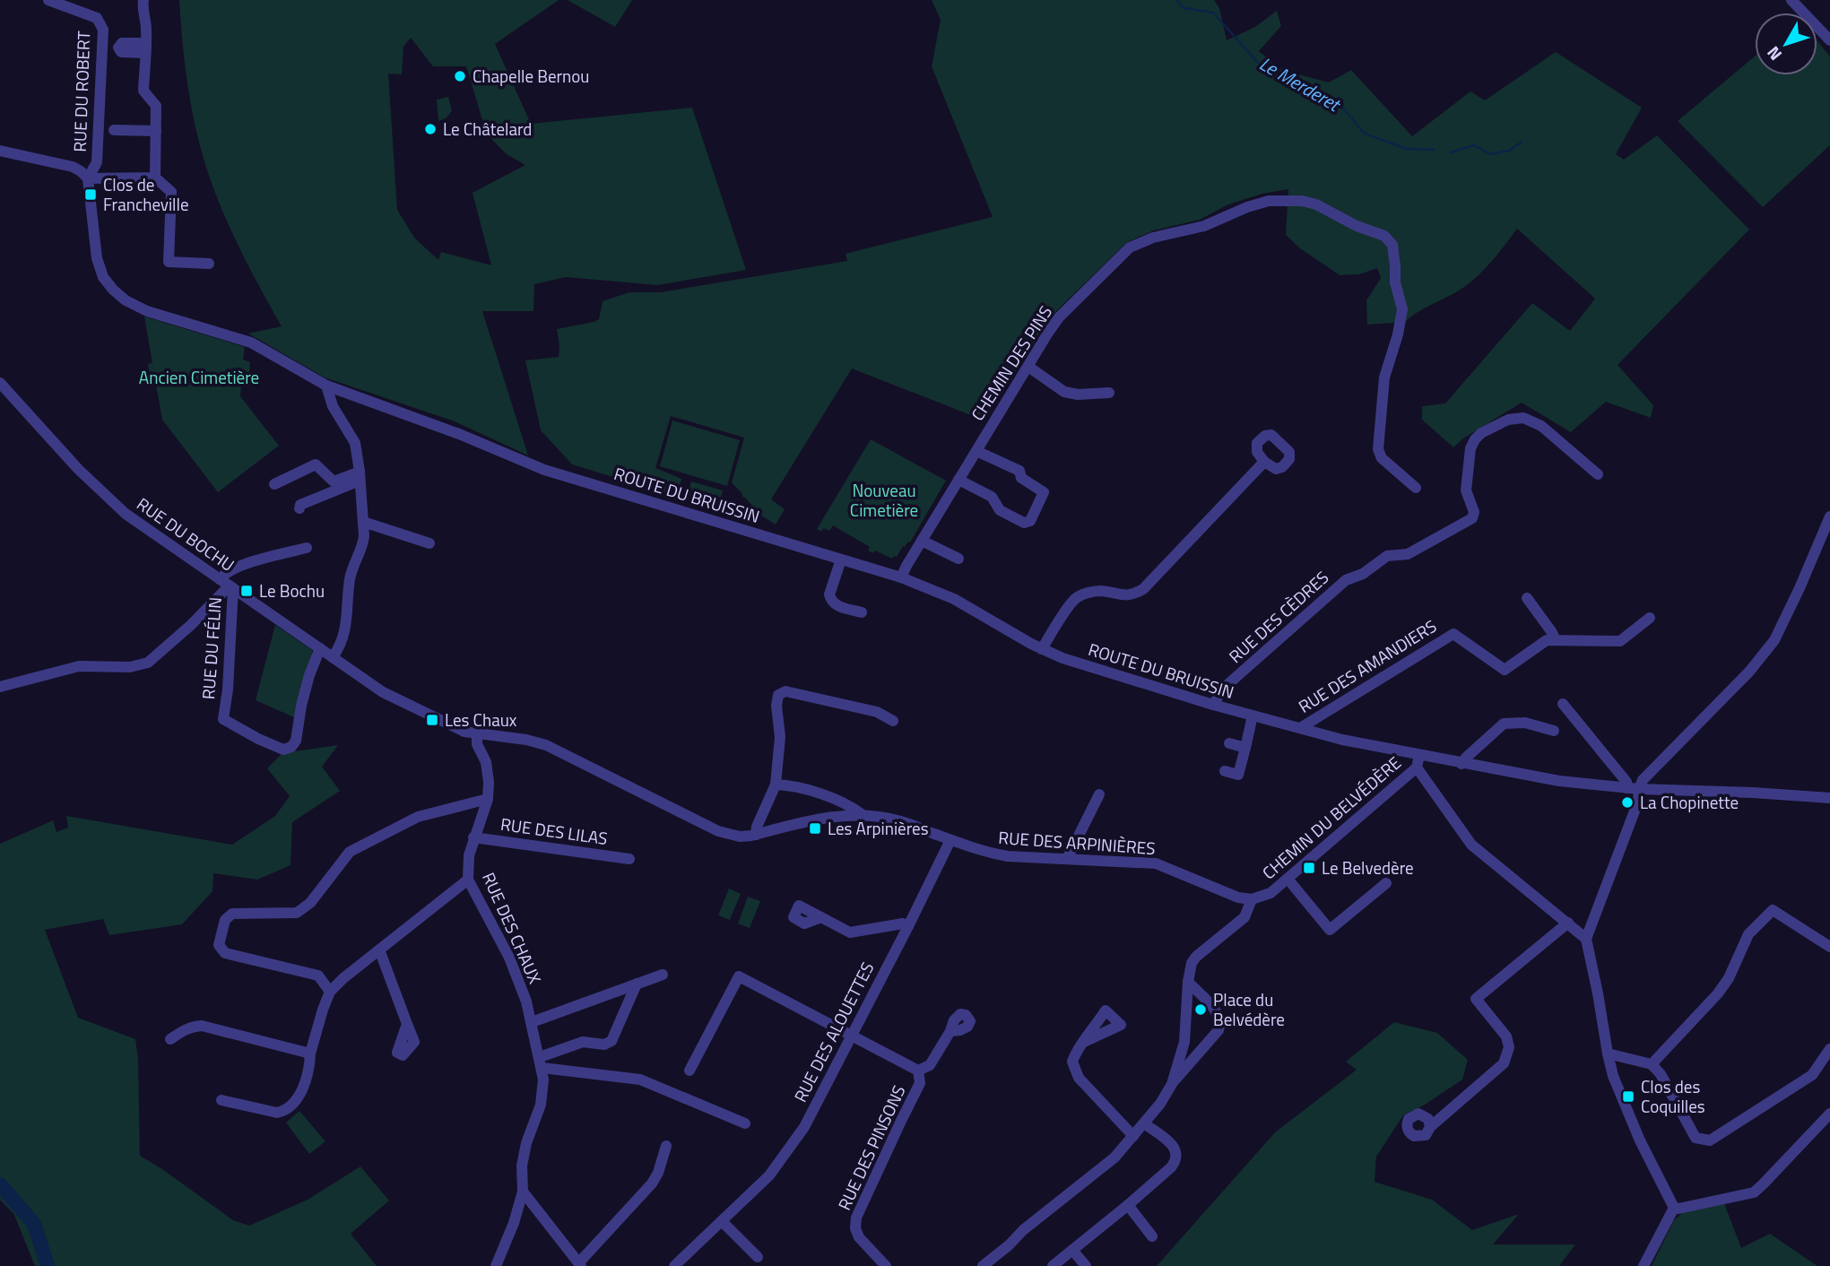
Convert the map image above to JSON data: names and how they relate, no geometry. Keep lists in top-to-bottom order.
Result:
{
  "streets": {
    "street": [
      "RUE DU ROBERT",
      "CHEMIN DES PINS",
      "ROUTE DU BRUISSIN",
      "RUE DU BOCHU",
      "RUE DES CÈDRES",
      "RUE DU FÉLIN",
      "RUE DES AMANDIERS",
      "CHEMIN DU BELVÉDÈRE",
      "RUE DES LILAS",
      "RUE DES ARPINIÈRES",
      "RUE DES CHAUX",
      "RUE DES ALOUETTES",
      "RUE DES PINSONS"
    ]
  },
  "crossings": [
    ["RUE DU ROBERT", "ROUTE DU BRUISSIN"],
    ["CHEMIN DES PINS", "ROUTE DU BRUISSIN"],
    ["ROUTE DU BRUISSIN", "RUE DES CÈDRES"],
    ["ROUTE DU BRUISSIN", "RUE DES AMANDIERS"],
    ["ROUTE DU BRUISSIN", "CHEMIN DU BELVÉDÈRE"],
    ["RUE DU BOCHU", "RUE DU FÉLIN"],
    ["RUE DU BOCHU", "RUE DES ARPINIÈRES"],
    ["RUE DU BOCHU", "RUE DES CHAUX"],
    ["CHEMIN DU BELVÉDÈRE", "RUE DES ARPINIÈRES"],
    ["RUE DES LILAS", "RUE DES CHAUX"],
    ["RUE DES ARPINIÈRES", "RUE DES CHAUX"],
    ["RUE DES ARPINIÈRES", "RUE DES ALOUETTES"],
    ["RUE DES ALOUETTES", "RUE DES PINSONS"]
  ],
  "water": ["Le Merderet"],
  "parks": ["Ancien Cimetière", "Nouveau Cimetière"],
  "places": {
    "other": [
      "Chapelle Bernou",
      "Le Châtelard",
      "La Chopinette",
      "Place du Belvédère"
    ],
    "transit": [
      "Clos de Francheville",
      "Le Bochu",
      "Les Chaux",
      "Les Arpinières",
      "Le Belvedère",
      "Clos des Coquilles"
    ]
  },
  "north": "bottom left"
}
